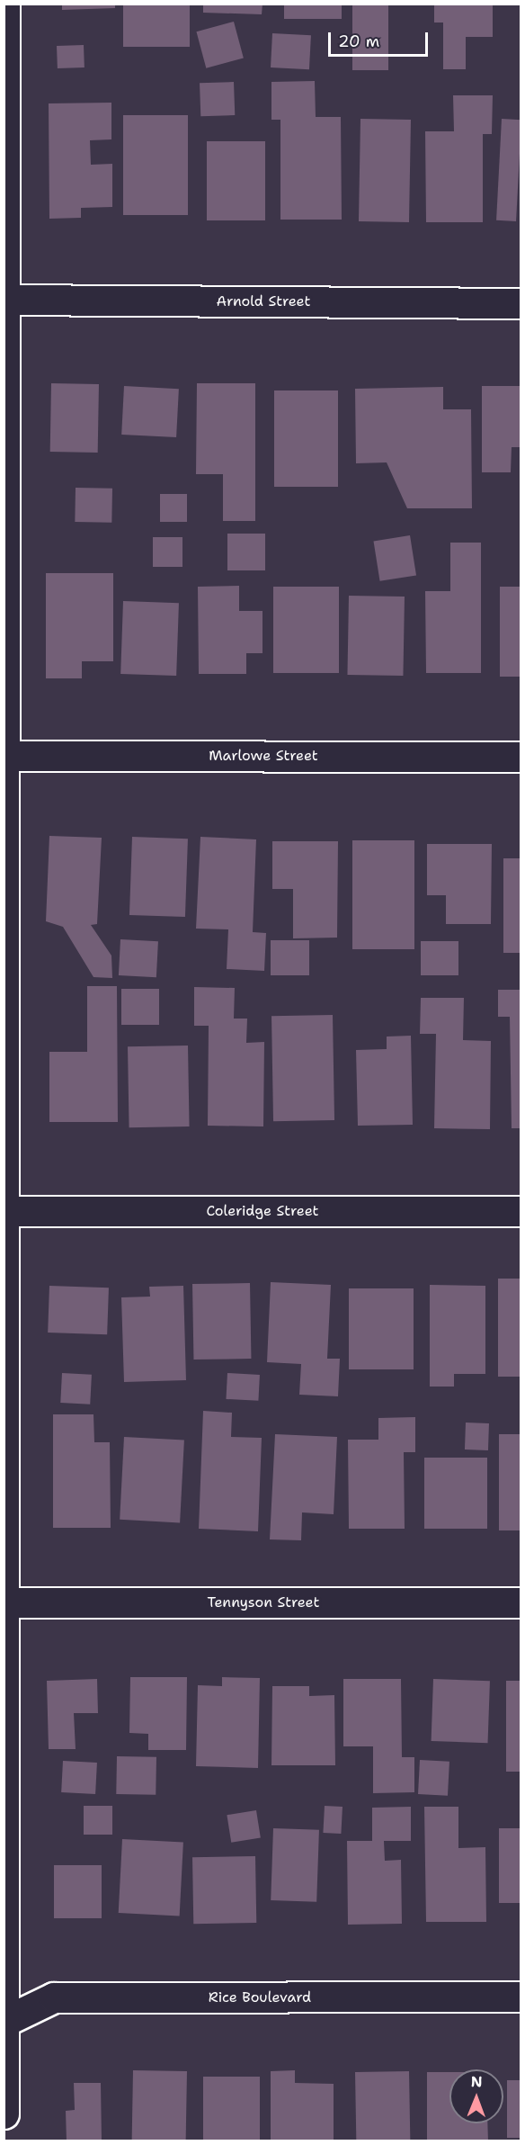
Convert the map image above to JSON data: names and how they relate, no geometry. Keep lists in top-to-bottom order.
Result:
{
  "streets": {
    "street": [
      "Arnold Street",
      "Marlowe Street",
      "Coleridge Street",
      "Tennyson Street",
      "Rice Boulevard"
    ]
  },
  "scale_bar": "20 m",
  "north": "top"
}
